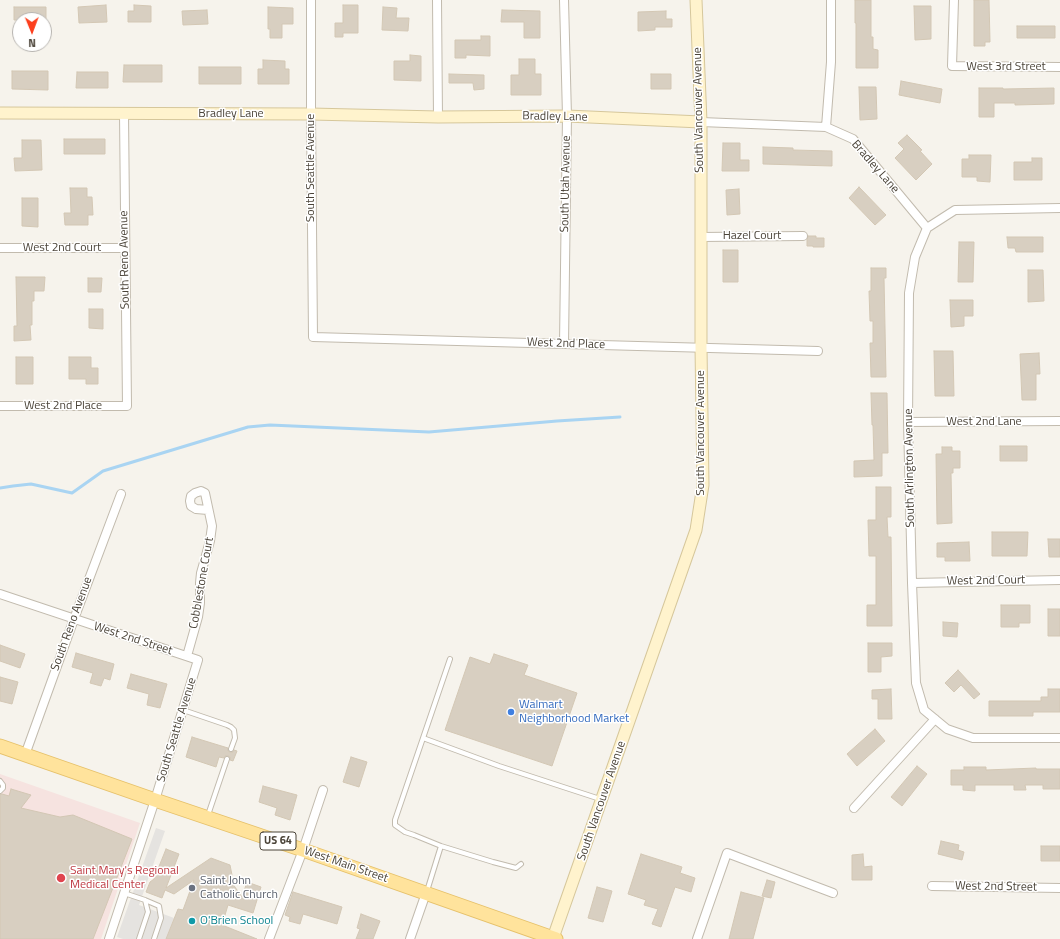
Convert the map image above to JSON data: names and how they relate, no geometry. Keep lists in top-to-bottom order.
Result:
{
  "streets": {
    "main road": ["US 64", "West Main Street"],
    "street": [
      "West 3rd Street",
      "South Vancouver Avenue",
      "Bradley Lane",
      "South Seattle Avenue",
      "South Utah Avenue",
      "Hazel Court",
      "West 2nd Court",
      "South Reno Avenue",
      "West 2nd Place",
      "West 2nd Lane",
      "South Arlington Avenue",
      "Cobblestone Court",
      "West 2nd Street"
    ]
  },
  "crossings": [
    ["South Vancouver Avenue", "Bradley Lane"],
    ["South Vancouver Avenue", "Hazel Court"],
    ["South Vancouver Avenue", "West 2nd Place"],
    ["South Vancouver Avenue", "West Main Street"],
    ["Bradley Lane", "South Seattle Avenue"],
    ["Bradley Lane", "South Utah Avenue"],
    ["Bradley Lane", "South Reno Avenue"],
    ["Bradley Lane", "South Arlington Avenue"],
    ["South Seattle Avenue", "West 2nd Place"],
    ["South Seattle Avenue", "West 2nd Street"],
    ["South Seattle Avenue", "West Main Street"],
    ["South Utah Avenue", "West 2nd Place"],
    ["West 2nd Court", "South Reno Avenue"],
    ["West 2nd Court", "South Arlington Avenue"],
    ["South Reno Avenue", "West 2nd Place"],
    ["South Reno Avenue", "West 2nd Street"],
    ["South Reno Avenue", "West Main Street"],
    ["West 2nd Lane", "South Arlington Avenue"],
    ["Cobblestone Court", "West 2nd Street"]
  ],
  "places": [
    "Walmart Neighborhood Market",
    "Saint Mary's Regional Medical Center",
    "Saint John Catholic Church",
    "O'Brien School"
  ],
  "north": "bottom"
}
